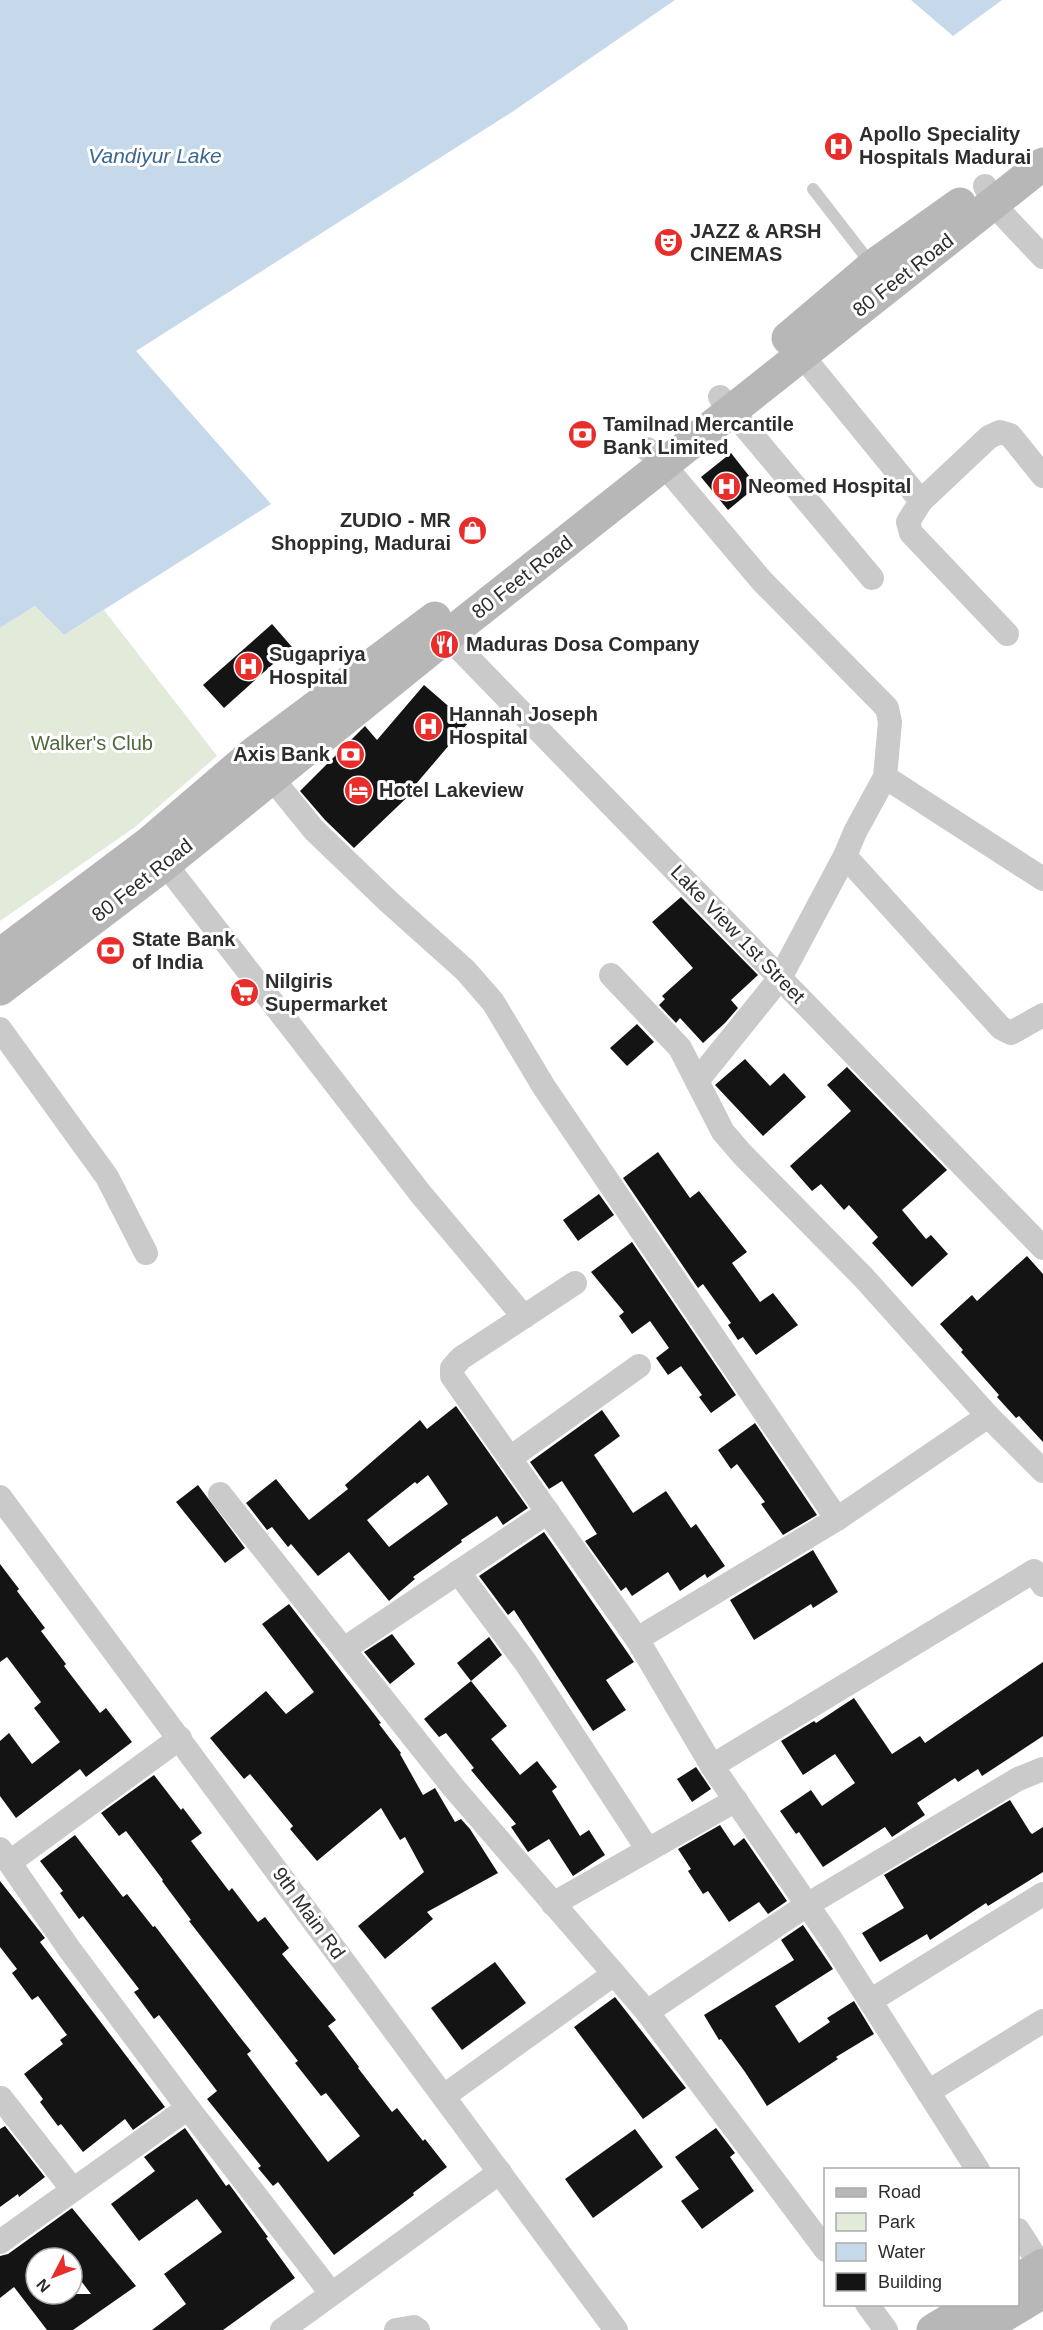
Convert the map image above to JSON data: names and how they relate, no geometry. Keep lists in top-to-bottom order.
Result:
{
  "streets": {
    "main road": ["80 Feet Road"],
    "street": ["Lake View 1st Street", "9th Main Rd"]
  },
  "crossings": [
    ["80 Feet Road", "Lake View 1st Street"]
  ],
  "water": ["Vandiyur Lake"],
  "parks": ["Walker's Club"],
  "places": {
    "hospital": [
      "Apollo Speciality Hospitals Madurai",
      "Neomed Hospital",
      "Sugapriya Hospital",
      "Hannah Joseph Hospital"
    ],
    "theatre": ["JAZZ & ARSH CINEMAS"],
    "bank": ["Tamilnad Mercantile Bank Limited", "Axis Bank", "State Bank of India"],
    "shop": ["ZUDIO - MR Shopping, Madurai"],
    "restaurant": ["Maduras Dosa Company"],
    "hotel": ["Hotel Lakeview"],
    "supermarket": ["Nilgiris Supermarket"]
  },
  "legend": [
    "Road",
    "Park",
    "Water",
    "Building"
  ],
  "north": "bottom left"
}
